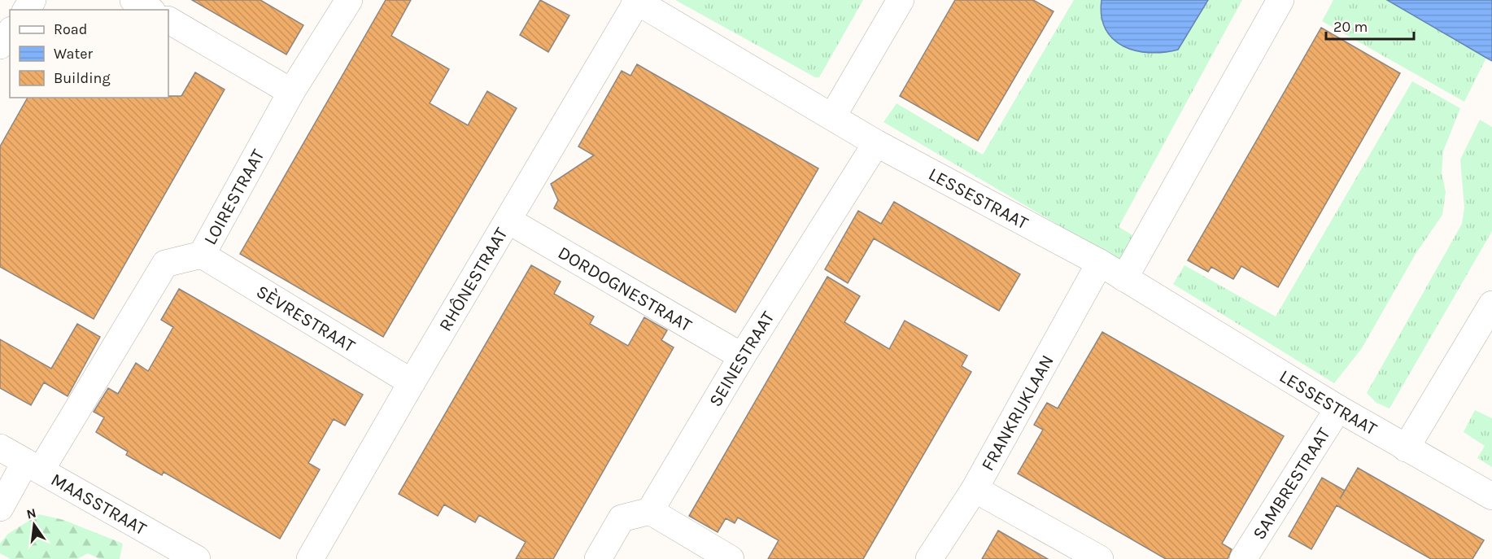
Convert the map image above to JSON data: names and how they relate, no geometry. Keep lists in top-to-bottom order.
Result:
{
  "streets": {
    "street": [
      "LOIRESTRAAT",
      "LESSESTRAAT",
      "RHÔNESTRAAT",
      "DORDOGNESTRAAT",
      "SÈVRESTRAAT",
      "SEINESTRAAT",
      "FRANKRIJKLAAN",
      "SAMBRESTRAAT",
      "MAASSTRAAT"
    ]
  },
  "crossings": [
    ["LOIRESTRAAT", "SÈVRESTRAAT"],
    ["LOIRESTRAAT", "MAASSTRAAT"],
    ["LESSESTRAAT", "RHÔNESTRAAT"],
    ["LESSESTRAAT", "SEINESTRAAT"],
    ["LESSESTRAAT", "FRANKRIJKLAAN"],
    ["LESSESTRAAT", "SAMBRESTRAAT"],
    ["RHÔNESTRAAT", "DORDOGNESTRAAT"],
    ["RHÔNESTRAAT", "SÈVRESTRAAT"],
    ["DORDOGNESTRAAT", "SEINESTRAAT"]
  ],
  "legend": ["Road", "Water", "Building"],
  "scale_bar": "20 m",
  "north": "top"
}
